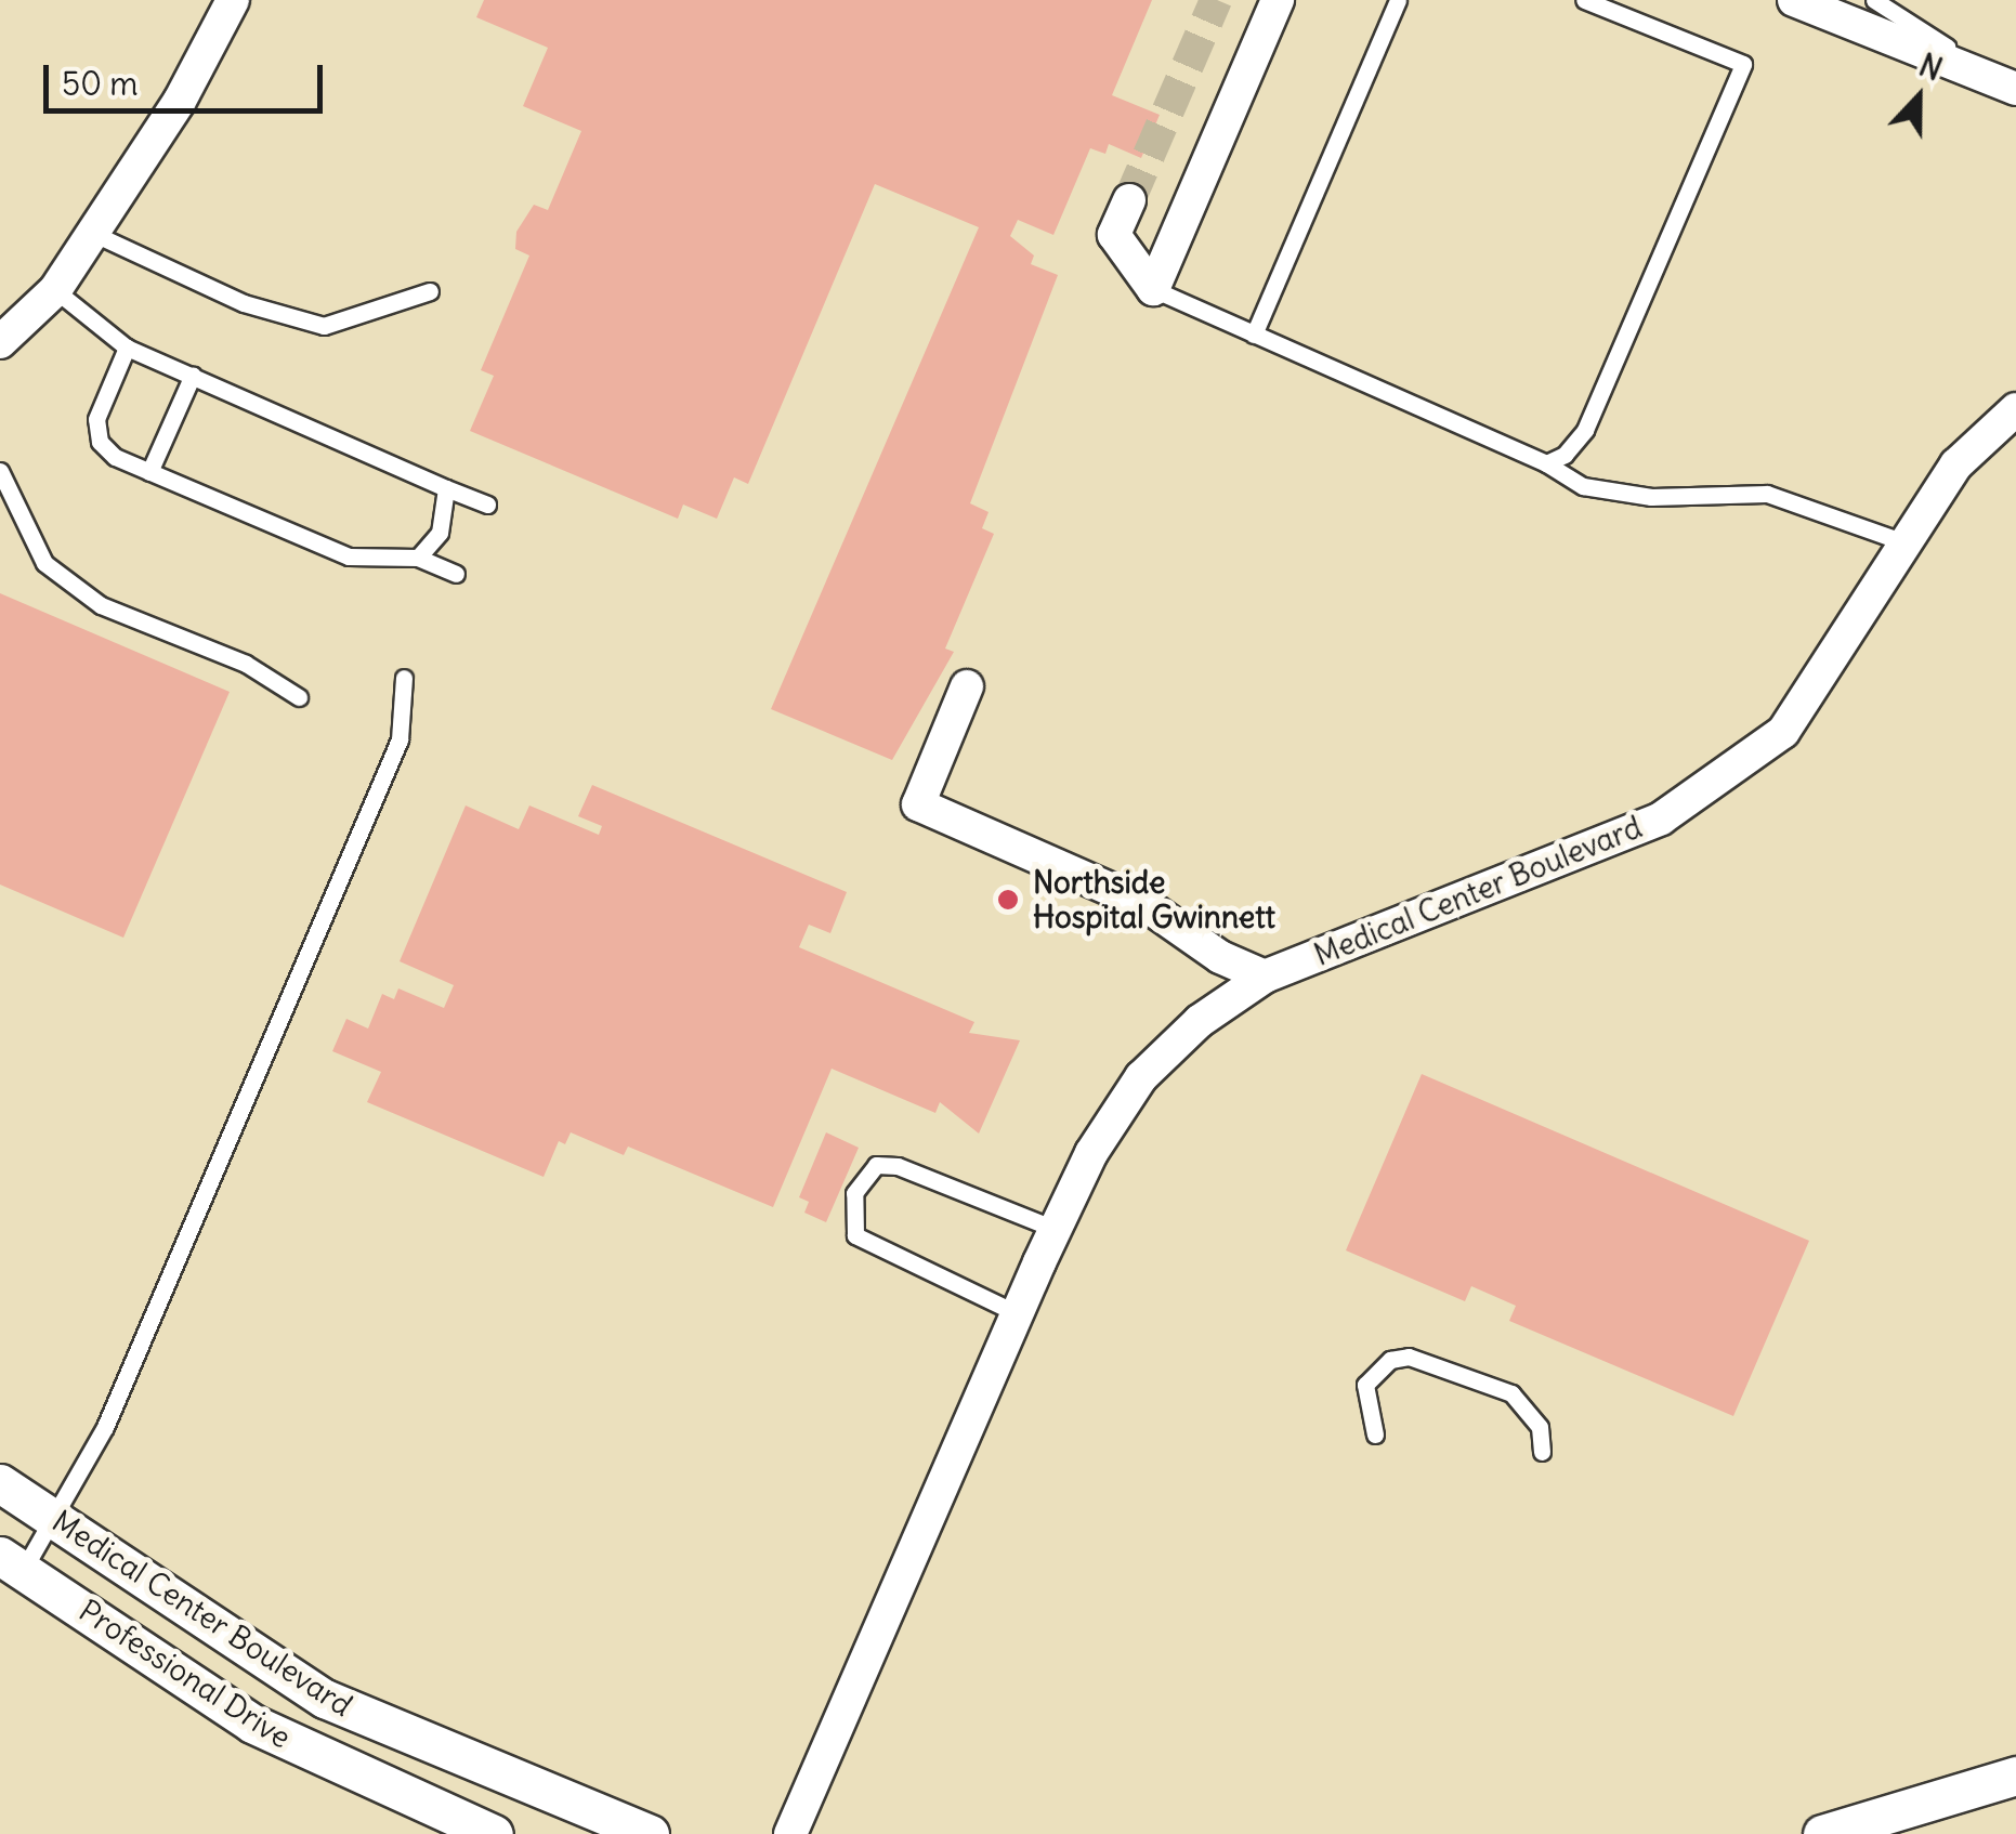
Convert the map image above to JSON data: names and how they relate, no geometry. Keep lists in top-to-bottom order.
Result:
{
  "streets": {
    "street": ["Medical Center Boulevard", "Professional Drive"]
  },
  "places": ["Northside Hospital Gwinnett"],
  "scale_bar": "50 m",
  "north": "top"
}
